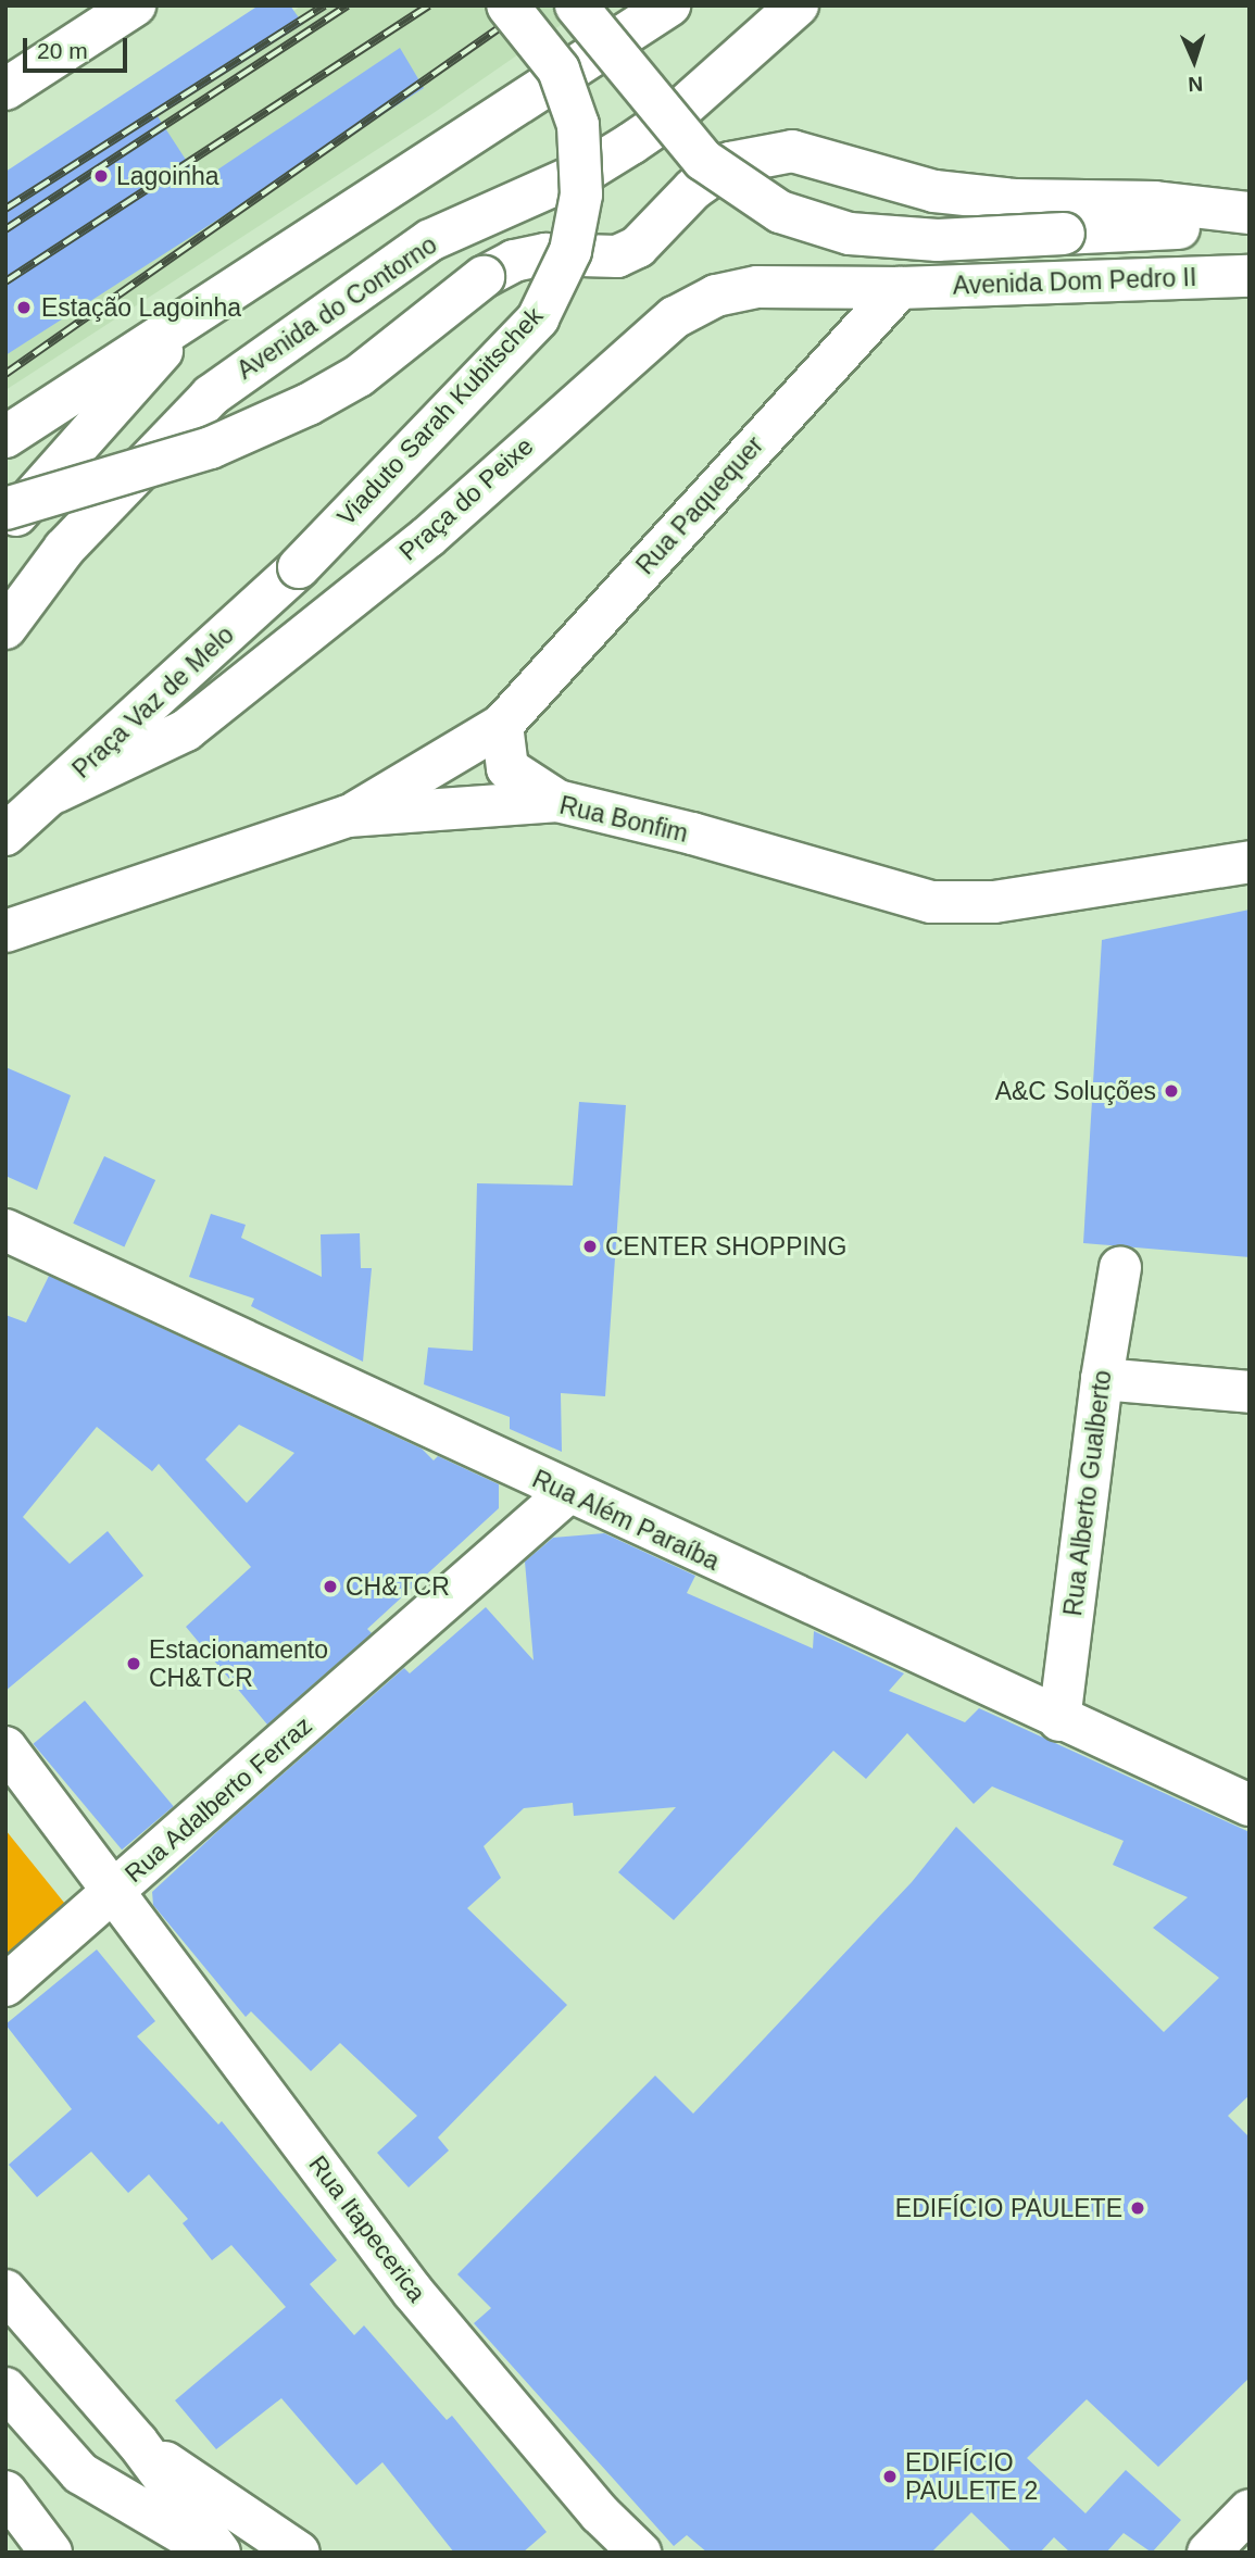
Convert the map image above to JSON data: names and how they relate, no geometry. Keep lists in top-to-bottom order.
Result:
{
  "streets": {
    "main road": [
      "Avenida Dom Pedro II",
      "Avenida do Contorno",
      "Viaduto Sarah Kubitschek",
      "Praça do Peixe",
      "Rua Paquequer",
      "Praça Vaz de Melo",
      "Rua Bonfim",
      "Rua Alberto Gualberto",
      "Rua Além Paraíba",
      "Rua Adalberto Ferraz",
      "Rua Itapecerica"
    ]
  },
  "crossings": [
    ["Avenida Dom Pedro II", "Praça do Peixe"],
    ["Avenida Dom Pedro II", "Rua Paquequer"],
    ["Viaduto Sarah Kubitschek", "Praça Vaz de Melo"],
    ["Praça do Peixe", "Rua Paquequer"],
    ["Praça do Peixe", "Praça Vaz de Melo"],
    ["Rua Paquequer", "Rua Bonfim"],
    ["Rua Alberto Gualberto", "Rua Além Paraíba"],
    ["Rua Além Paraíba", "Rua Adalberto Ferraz"],
    ["Rua Adalberto Ferraz", "Rua Itapecerica"]
  ],
  "places": [
    "Lagoinha",
    "Estação Lagoinha",
    "A&C Soluções",
    "CENTER SHOPPING",
    "CH&TCR",
    "Estacionamento CH&TCR",
    "EDIFÍCIO PAULETE",
    "EDIFÍCIO PAULETE 2"
  ],
  "scale_bar": "20 m",
  "north": "bottom"
}
